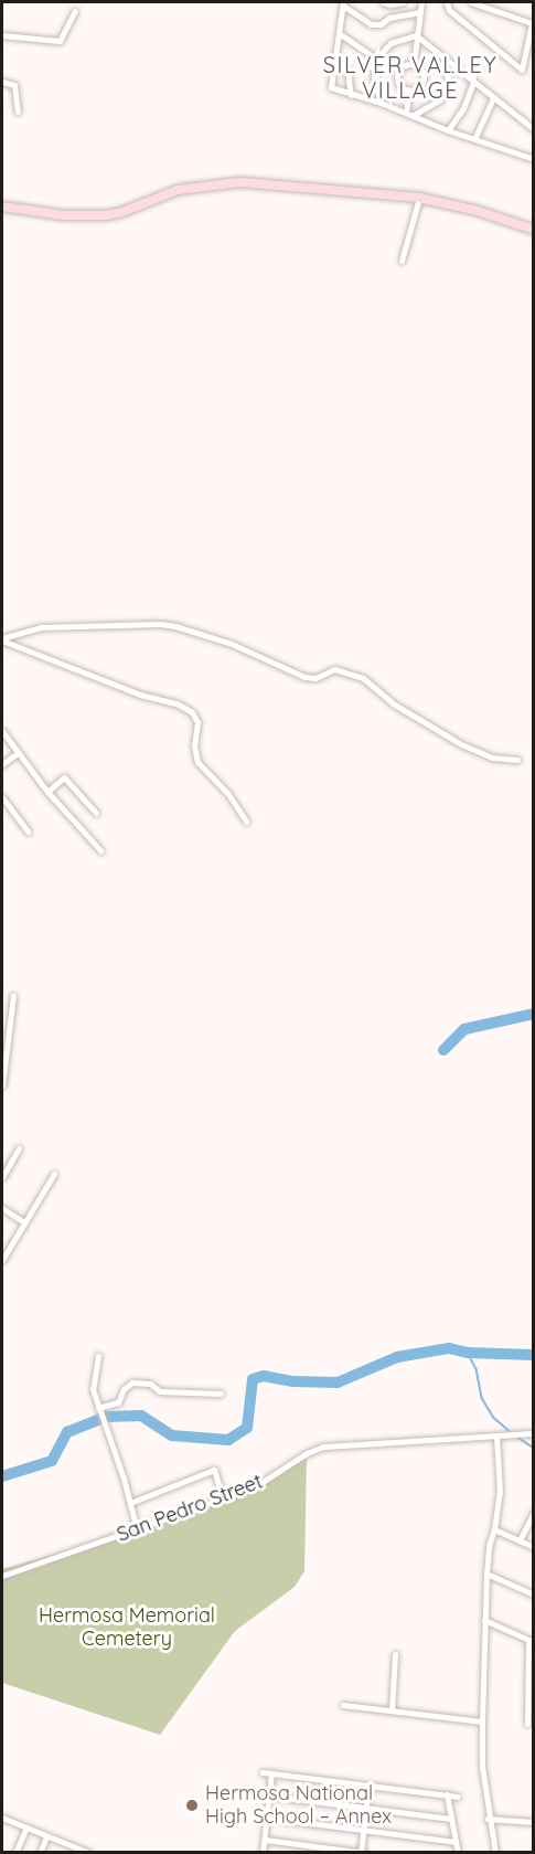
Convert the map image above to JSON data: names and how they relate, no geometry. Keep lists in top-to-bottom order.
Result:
{
  "streets": {
    "street": ["San Pedro Street"]
  },
  "districts": ["SILVER VALLEY VILLAGE"],
  "parks": ["Hermosa Memorial Cemetery"],
  "places": ["Hermosa National High School – Annex"]
}
